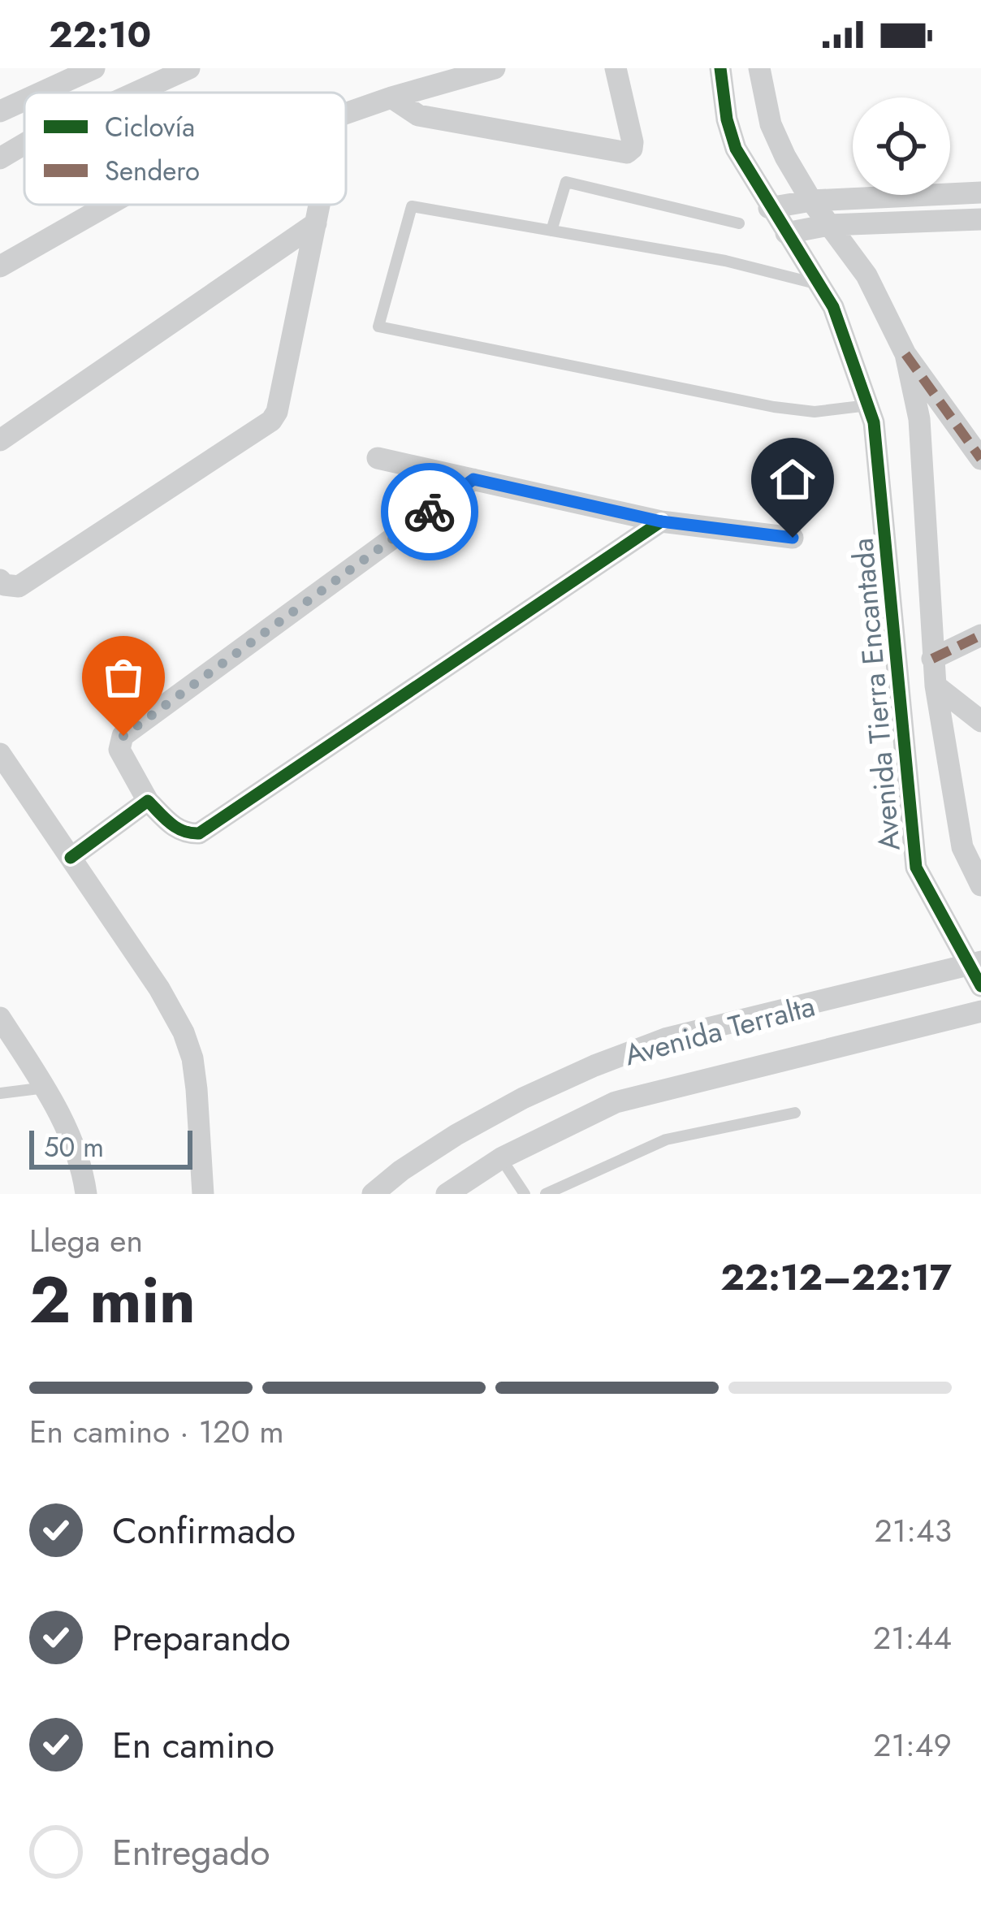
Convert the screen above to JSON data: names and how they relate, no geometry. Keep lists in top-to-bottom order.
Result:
{
  "streets": {
    "street": ["Avenida Tierra Encantada", "Avenida Terralta"]
  },
  "crossings": [
    ["Avenida Tierra Encantada", "Avenida Terralta"]
  ],
  "legend": ["Ciclovía", "Sendero"],
  "scale_bar": "50 m",
  "page": {
    "status": "22:10",
    "scale": "50 m",
    "heading": ["2 min", "Llega en", "22:12–22:17"],
    "bar": "En camino · 120 m",
    "list": [
      ["Confirmado", "21:43"],
      ["Preparando", "21:44"],
      ["En camino", "21:49"],
      "Entregado"
    ]
  }
}
